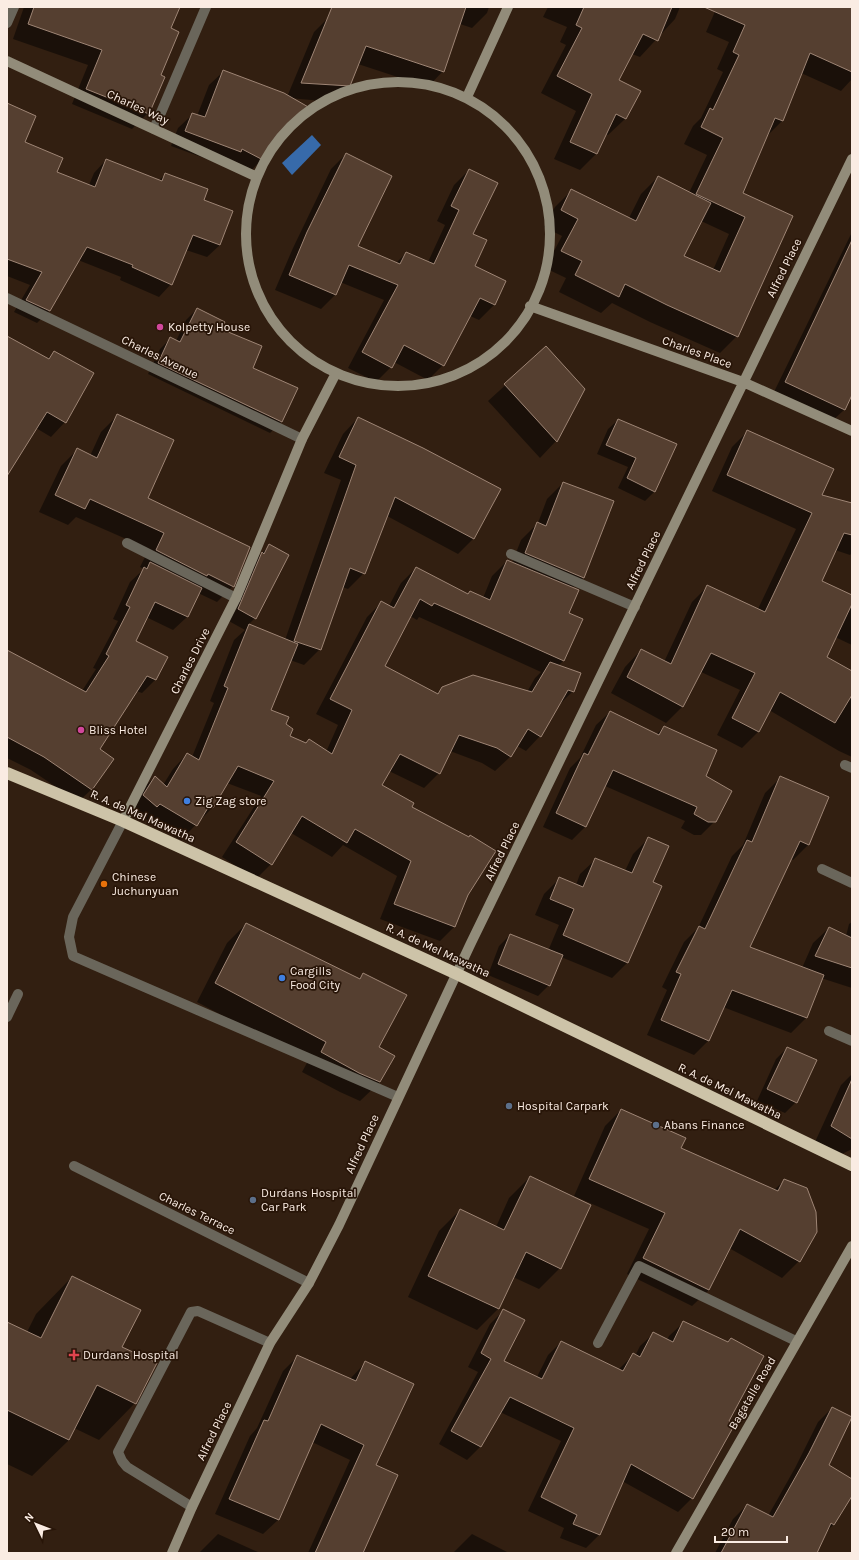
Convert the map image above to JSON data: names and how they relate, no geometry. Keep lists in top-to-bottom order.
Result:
{
  "streets": {
    "highway": ["R. A. de Mel Mawatha"],
    "street": [
      "Charles Way",
      "Alfred Place",
      "Charles Place",
      "Charles Avenue",
      "Charles Drive",
      "Charles Terrace",
      "Bagatalle Road"
    ]
  },
  "crossings": [
    ["Alfred Place", "Charles Place"],
    ["Alfred Place", "Charles Drive"],
    ["Alfred Place", "R. A. de Mel Mawatha"],
    ["Alfred Place", "Charles Terrace"],
    ["Charles Avenue", "Charles Drive"],
    ["Charles Drive", "R. A. de Mel Mawatha"]
  ],
  "places": {
    "other": [
      "Kolpetty House",
      "Bliss Hotel",
      "Zig Zag store",
      "Chinese Juchunyuan",
      "Cargills Food City",
      "Hospital Carpark",
      "Abans Finance",
      "Durdans Hospital Car Park"
    ],
    "health": ["Durdans Hospital"]
  },
  "scale_bar": "20 m",
  "north": "top left"
}
